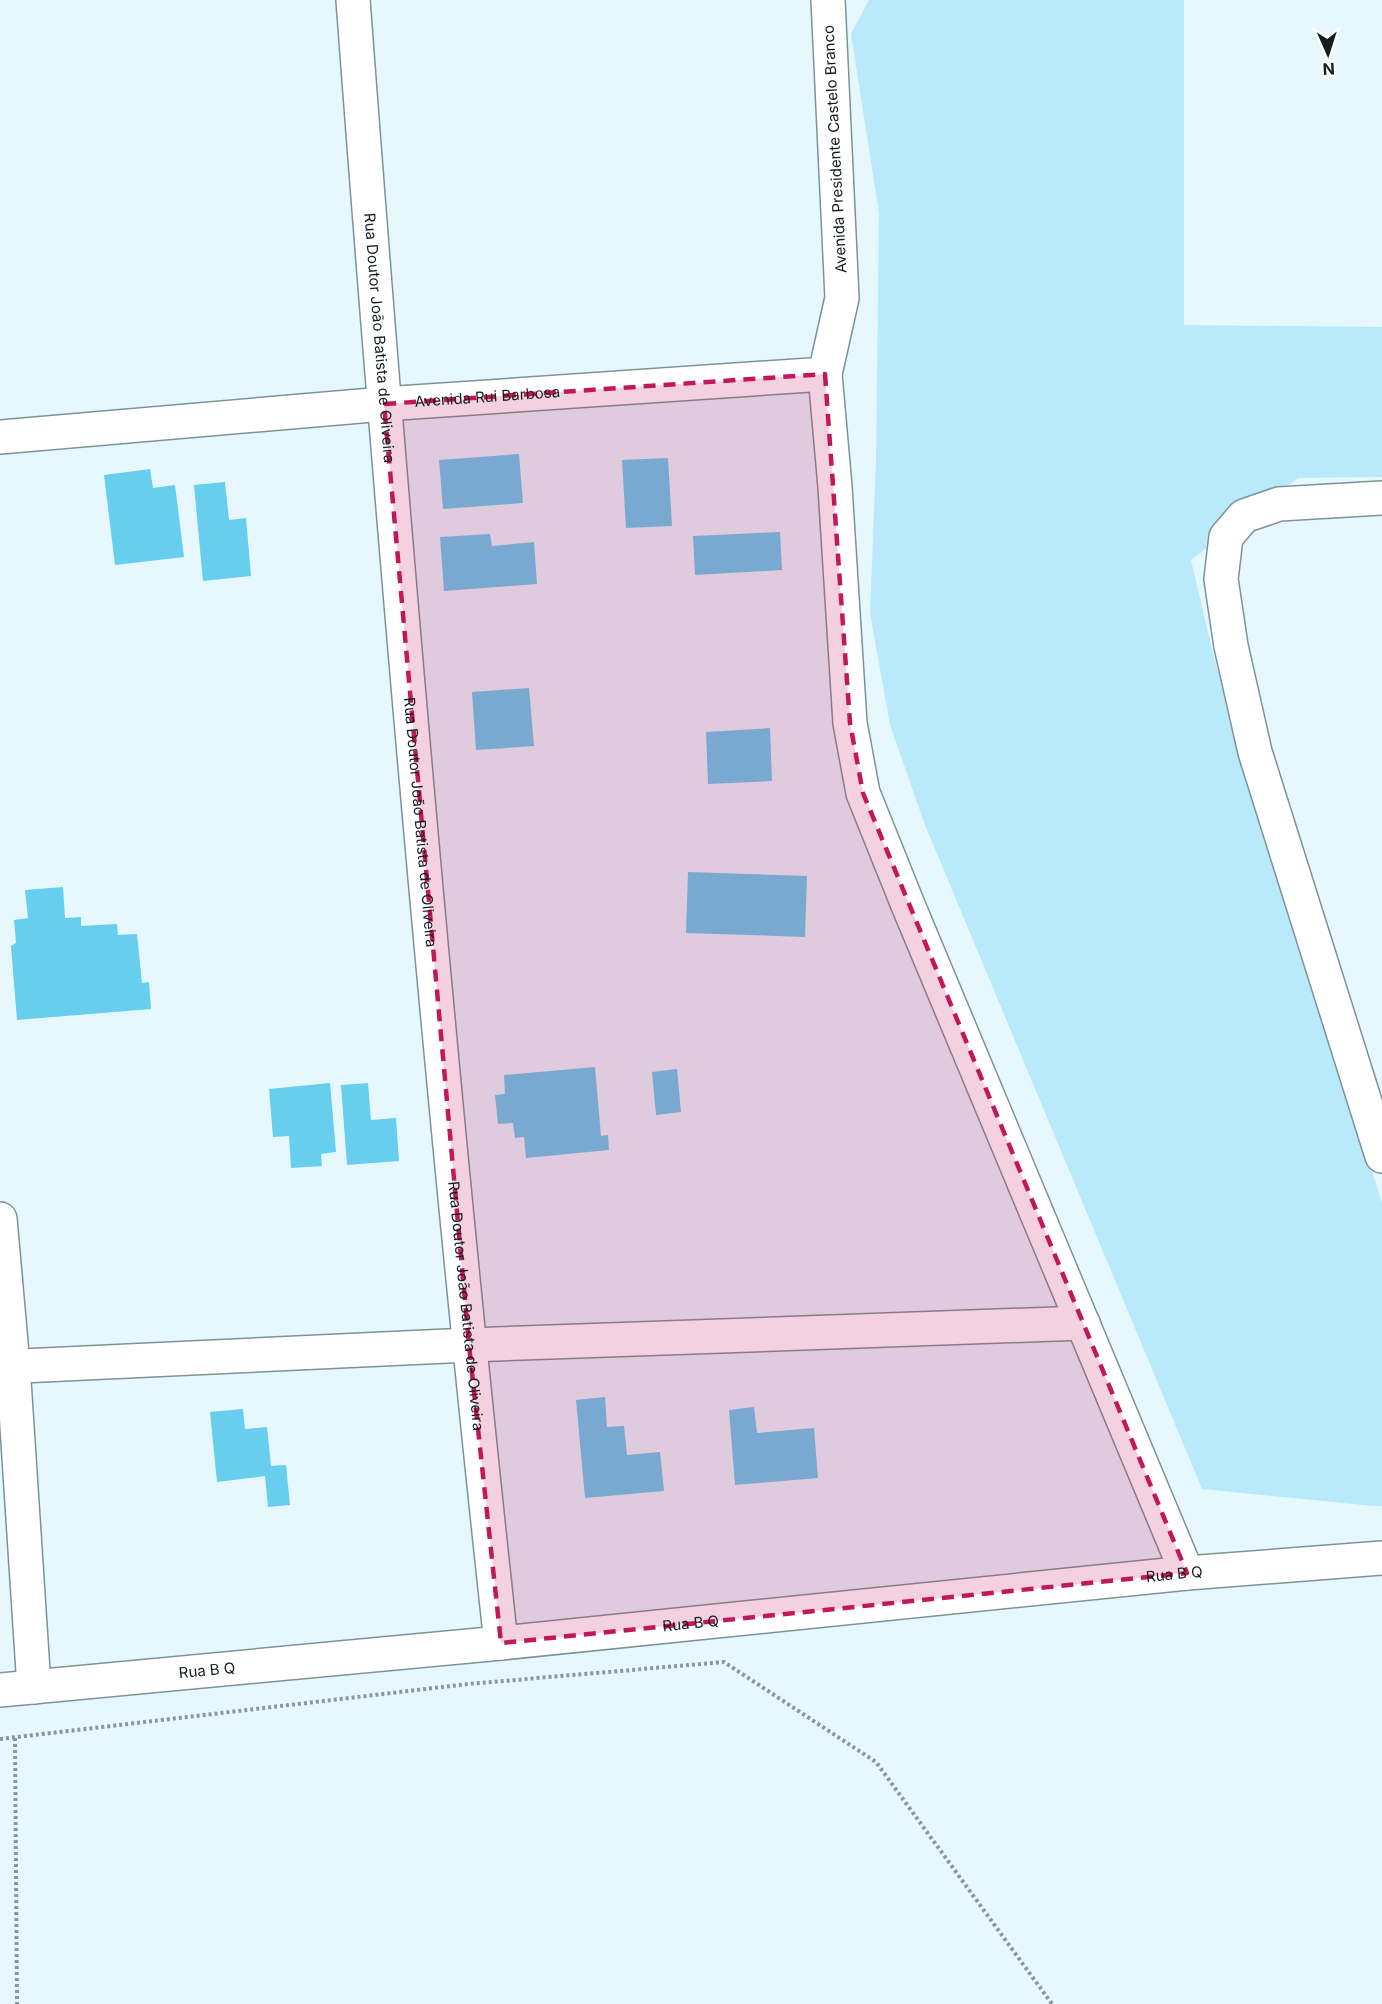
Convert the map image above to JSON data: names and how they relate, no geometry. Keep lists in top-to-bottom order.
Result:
{
  "streets": {
    "street": [
      "Avenida Presidente Castelo Branco",
      "Rua Doutor João Batista de Oliveira",
      "Avenida Rui Barbosa",
      "Rua B Q"
    ]
  },
  "crossings": [
    ["Avenida Presidente Castelo Branco", "Avenida Rui Barbosa"],
    ["Rua Doutor João Batista de Oliveira", "Avenida Rui Barbosa"],
    ["Rua Doutor João Batista de Oliveira", "Rua B Q"]
  ],
  "north": "bottom"
}
